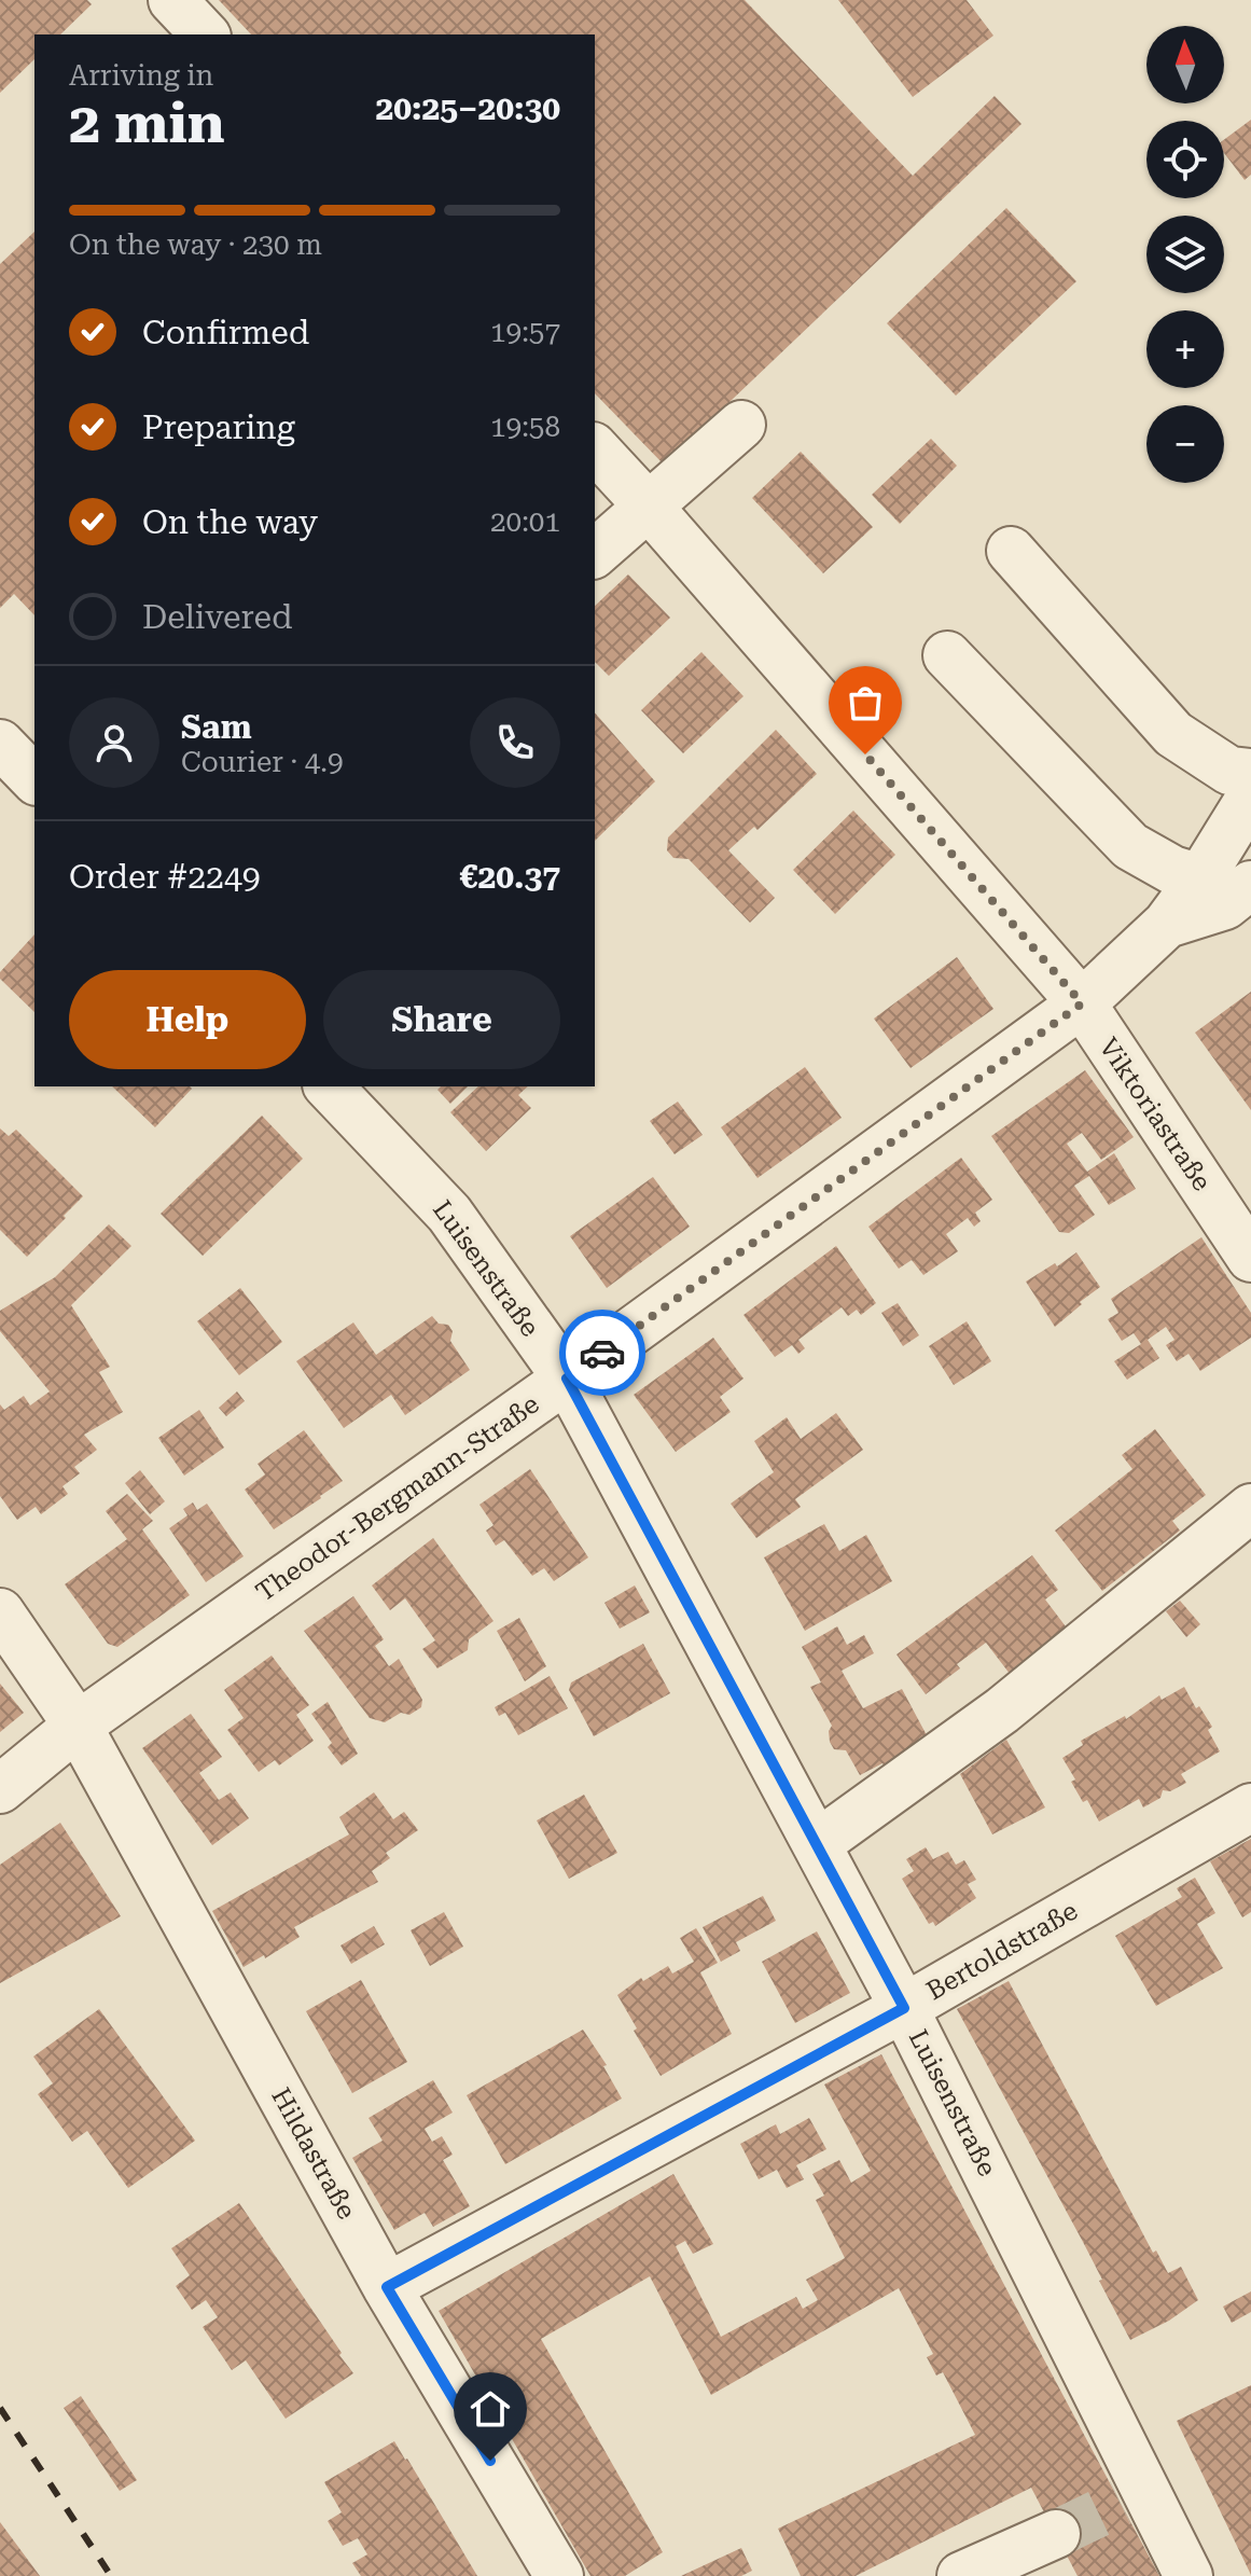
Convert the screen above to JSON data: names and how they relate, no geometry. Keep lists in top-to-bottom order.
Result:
{
  "streets": {
    "street": [
      "Viktoriastraße",
      "Luisenstraße",
      "Theodor-Bergmann-Straße",
      "Bertoldstraße",
      "Hildastraße"
    ]
  },
  "crossings": [
    ["Viktoriastraße", "Theodor-Bergmann-Straße"],
    ["Luisenstraße", "Theodor-Bergmann-Straße"],
    ["Luisenstraße", "Bertoldstraße"],
    ["Theodor-Bergmann-Straße", "Hildastraße"],
    ["Bertoldstraße", "Hildastraße"]
  ],
  "north": "top",
  "page": {
    "map_buttons": ["+", "−"],
    "heading": ["2 min", "Arriving in", "20:25–20:30"],
    "panel": [
      "Sam",
      "Courier · 4.9",
      "Order #2249",
      "€20.37"
    ],
    "bar": "On the way · 230 m",
    "list": [
      ["Confirmed", "19:57"],
      ["Preparing", "19:58"],
      ["On the way", "20:01"],
      "Delivered"
    ],
    "buttons": ["Help", "Share"]
  }
}
